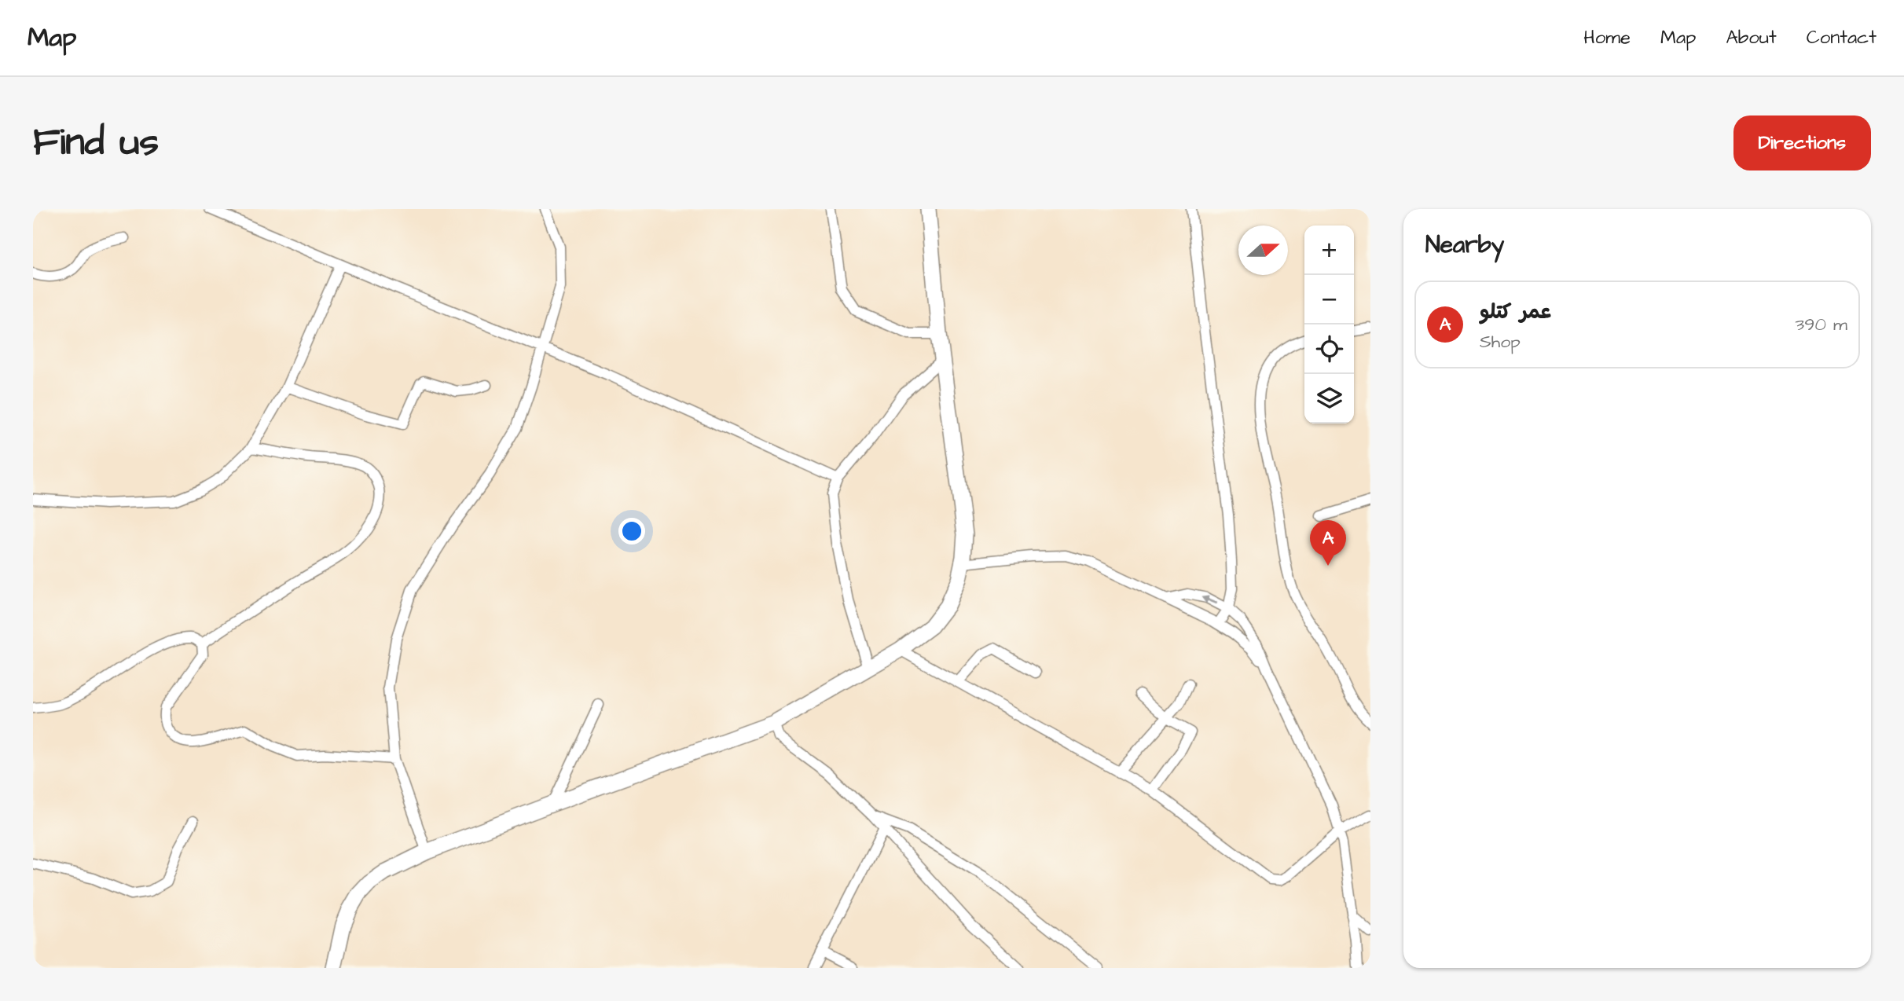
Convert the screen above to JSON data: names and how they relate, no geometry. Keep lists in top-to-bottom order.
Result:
{
  "north": "right",
  "page": {
    "header": "Map",
    "nav": [
      "Home",
      "Map",
      "About",
      "Contact"
    ],
    "buttons": "Directions",
    "title": "Find us",
    "heading": "Nearby",
    "map_buttons": ["+", "−"],
    "list": [
      {
        "mark": "A",
        "name": "عمر كتلو",
        "note": "Shop",
        "value": "390 m"
      }
    ],
    "pins": "A"
  }
}
